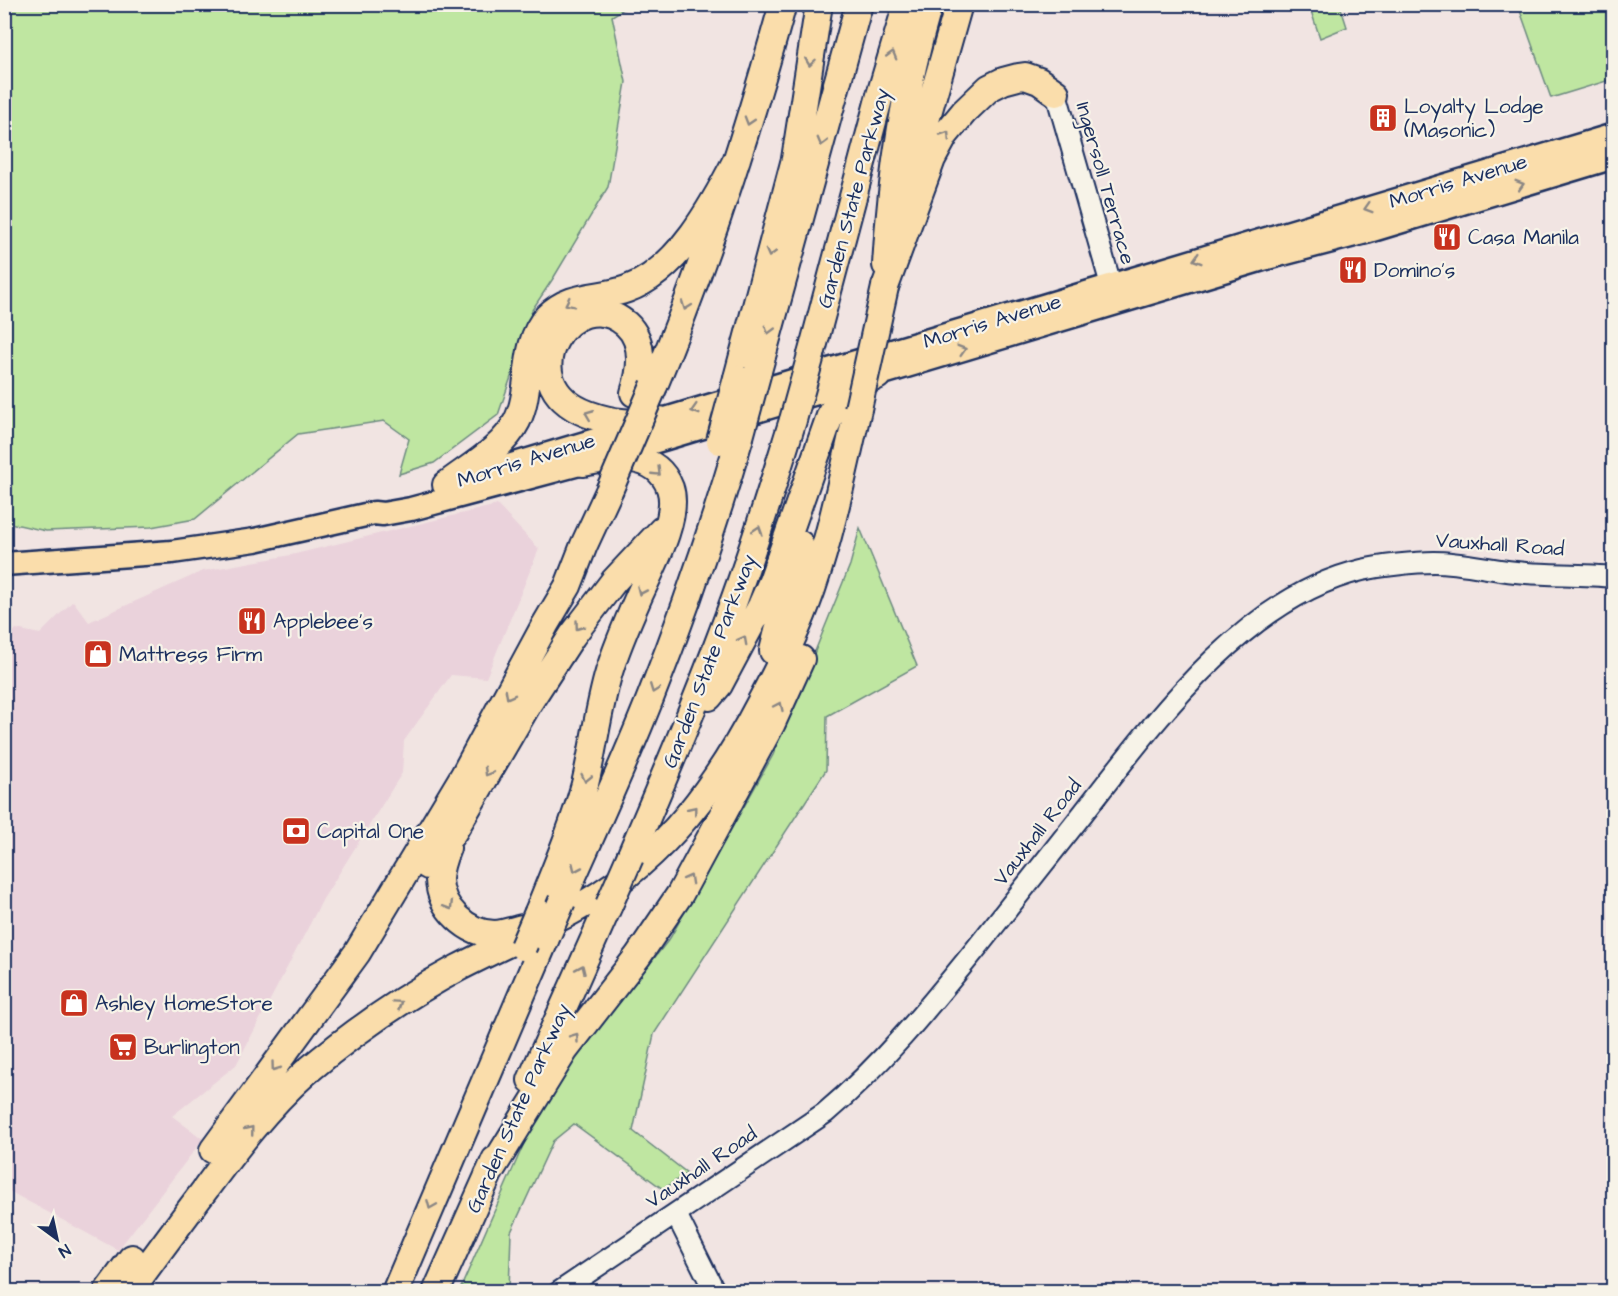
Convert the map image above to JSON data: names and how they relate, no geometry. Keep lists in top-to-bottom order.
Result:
{
  "streets": {
    "highway": ["Garden State Parkway"],
    "main road": ["Morris Avenue"],
    "street": ["Ingersoll Terrace", "Vauxhall Road"]
  },
  "crossings": [
    ["Morris Avenue", "Ingersoll Terrace"]
  ],
  "places": {
    "building": ["Loyalty Lodge (Masonic)"],
    "restaurant": ["Casa Manila", "Domino's", "Applebee's"],
    "shop": ["Mattress Firm", "Ashley HomeStore"],
    "bank": ["Capital One"],
    "supermarket": ["Burlington"]
  },
  "north": "bottom right"
}
